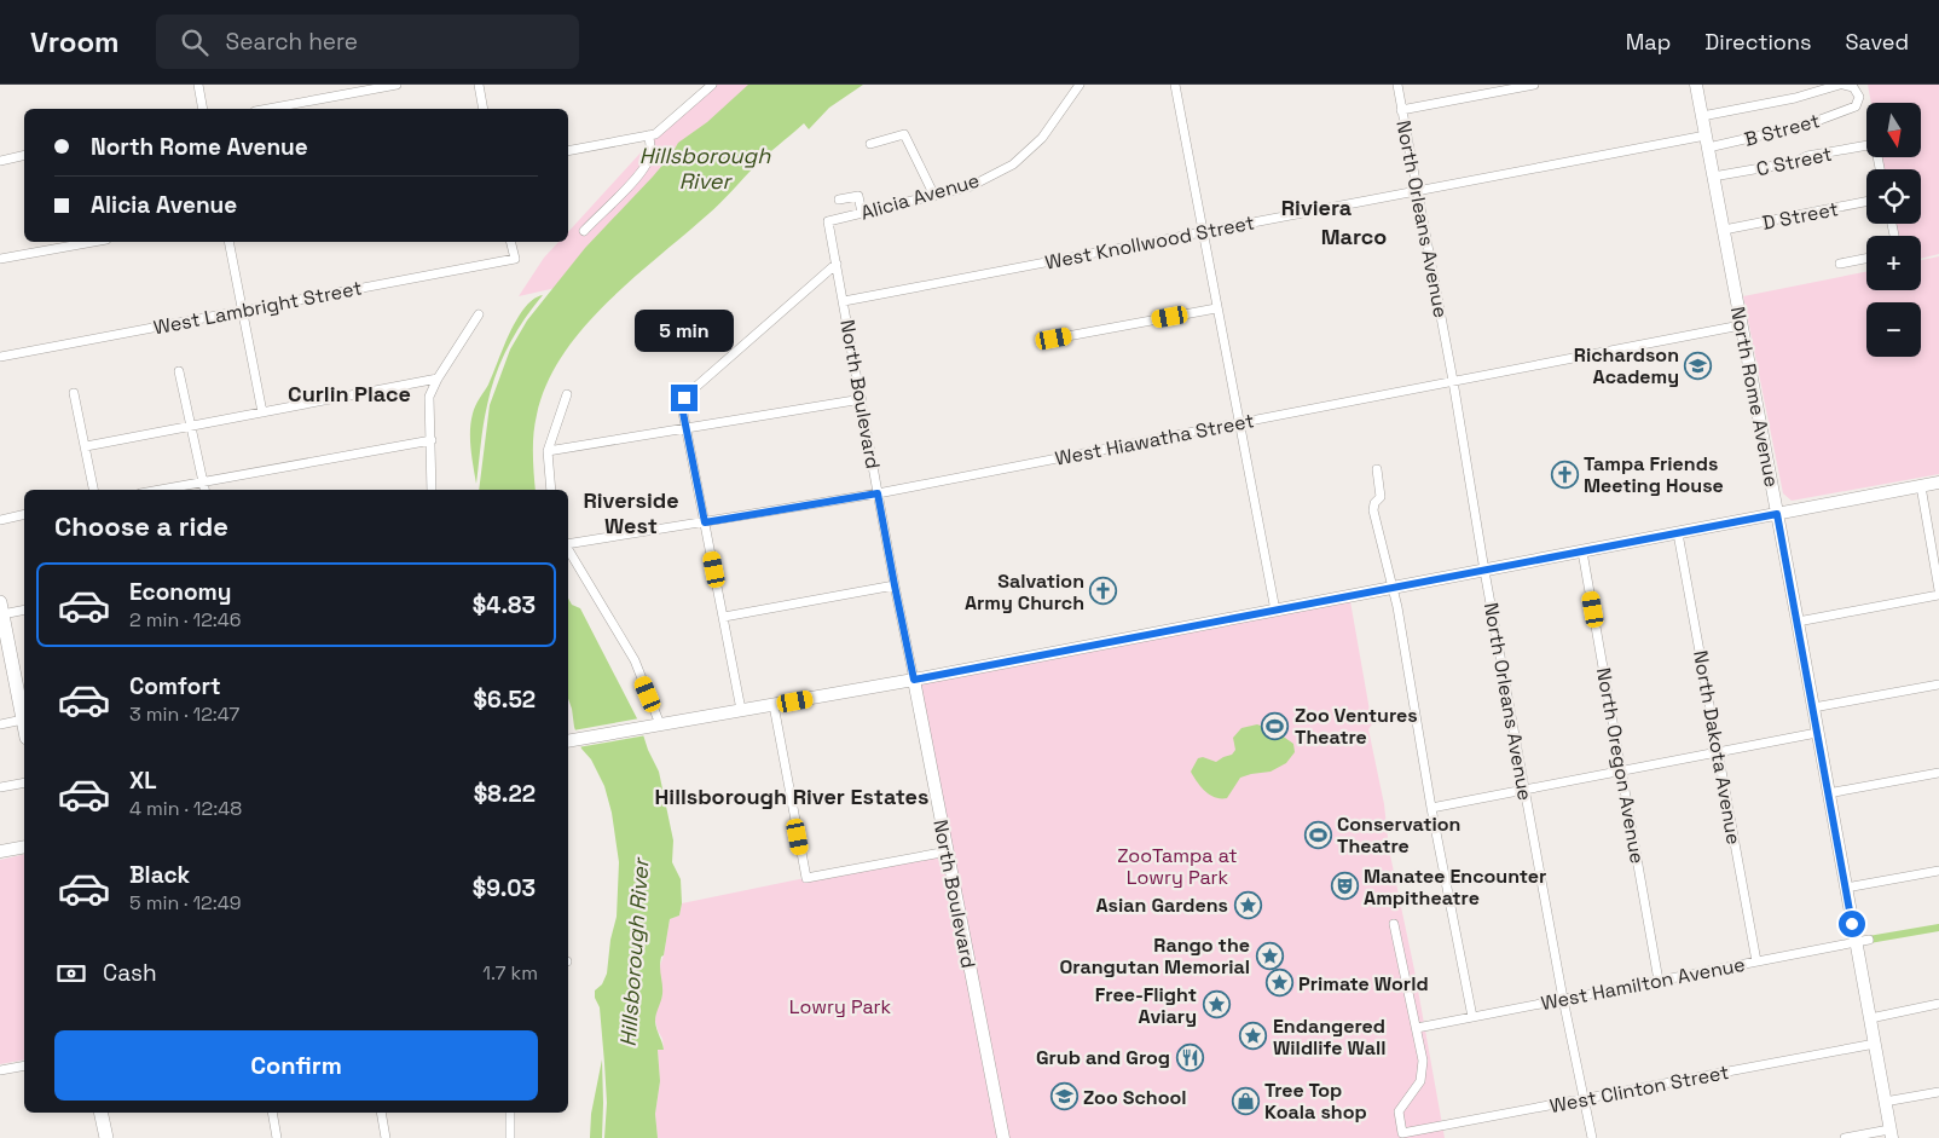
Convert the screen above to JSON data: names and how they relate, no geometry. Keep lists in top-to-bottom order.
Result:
{
  "streets": {
    "street": [
      "B Street",
      "C Street",
      "Alicia Avenue",
      "D Street",
      "North Orleans Avenue",
      "West Knollwood Street",
      "West Lambright Street",
      "North Boulevard",
      "North Rome Avenue",
      "West Hiawatha Street",
      "North Dakota Avenue",
      "North Oregon Avenue",
      "West Hamilton Avenue",
      "West Clinton Street"
    ]
  },
  "crossings": [
    ["B Street", "West Knollwood Street"],
    ["B Street", "North Rome Avenue"],
    ["C Street", "North Rome Avenue"],
    ["Alicia Avenue", "North Boulevard"],
    ["D Street", "North Rome Avenue"],
    ["North Orleans Avenue", "West Knollwood Street"],
    ["North Orleans Avenue", "West Hiawatha Street"],
    ["North Orleans Avenue", "West Hamilton Avenue"],
    ["North Orleans Avenue", "West Clinton Street"],
    ["West Knollwood Street", "North Boulevard"],
    ["West Knollwood Street", "North Rome Avenue"],
    ["North Boulevard", "West Hiawatha Street"],
    ["North Rome Avenue", "West Hiawatha Street"],
    ["North Rome Avenue", "West Hamilton Avenue"],
    ["North Rome Avenue", "West Clinton Street"],
    ["North Dakota Avenue", "West Hamilton Avenue"],
    ["North Oregon Avenue", "West Hamilton Avenue"],
    ["West Hamilton Avenue", "West Clinton Street"]
  ],
  "districts": [
    "Riviera",
    "Marco",
    "Curlin Place",
    "Riverside West",
    "Hillsborough River Estates"
  ],
  "water": ["Hillsborough River"],
  "parks": ["ZooTampa at Lowry Park", "Lowry Park"],
  "places": {
    "school or university": ["Richardson Academy", "Zoo School"],
    "church": ["Tampa Friends Meeting House", "Salvation Army Church"],
    "sports": ["Zoo Ventures Theatre", "Conservation Theatre"],
    "theatre": ["Manatee Encounter Ampitheatre"],
    "place": [
      "Asian Gardens",
      "Rango the Orangutan Memorial",
      "Primate World",
      "Free-Flight Aviary",
      "Endangered Wildlife Wall"
    ],
    "restaurant": ["Grub and Grog"],
    "shop": ["Tree Top Koala shop"]
  },
  "north": "bottom",
  "page": {
    "header": "Vroom",
    "search": "Search here",
    "nav": ["Map", "Directions", "Saved"],
    "map_buttons": ["+", "−"],
    "banner": ["North Rome Avenue", "Alicia Avenue"],
    "bubble": "5 min",
    "heading": "Choose a ride",
    "list": [
      {
        "name": "Economy",
        "note": "2 min · 12:46",
        "value": "$4.83"
      },
      {
        "name": "Comfort",
        "note": "3 min · 12:47",
        "value": "$6.52"
      },
      {
        "name": "XL",
        "note": "4 min · 12:48",
        "value": "$8.22"
      },
      {
        "name": "Black",
        "note": "5 min · 12:49",
        "value": "$9.03"
      }
    ],
    "pay": ["Cash", "1.7 km"],
    "buttons": "Confirm"
  }
}
